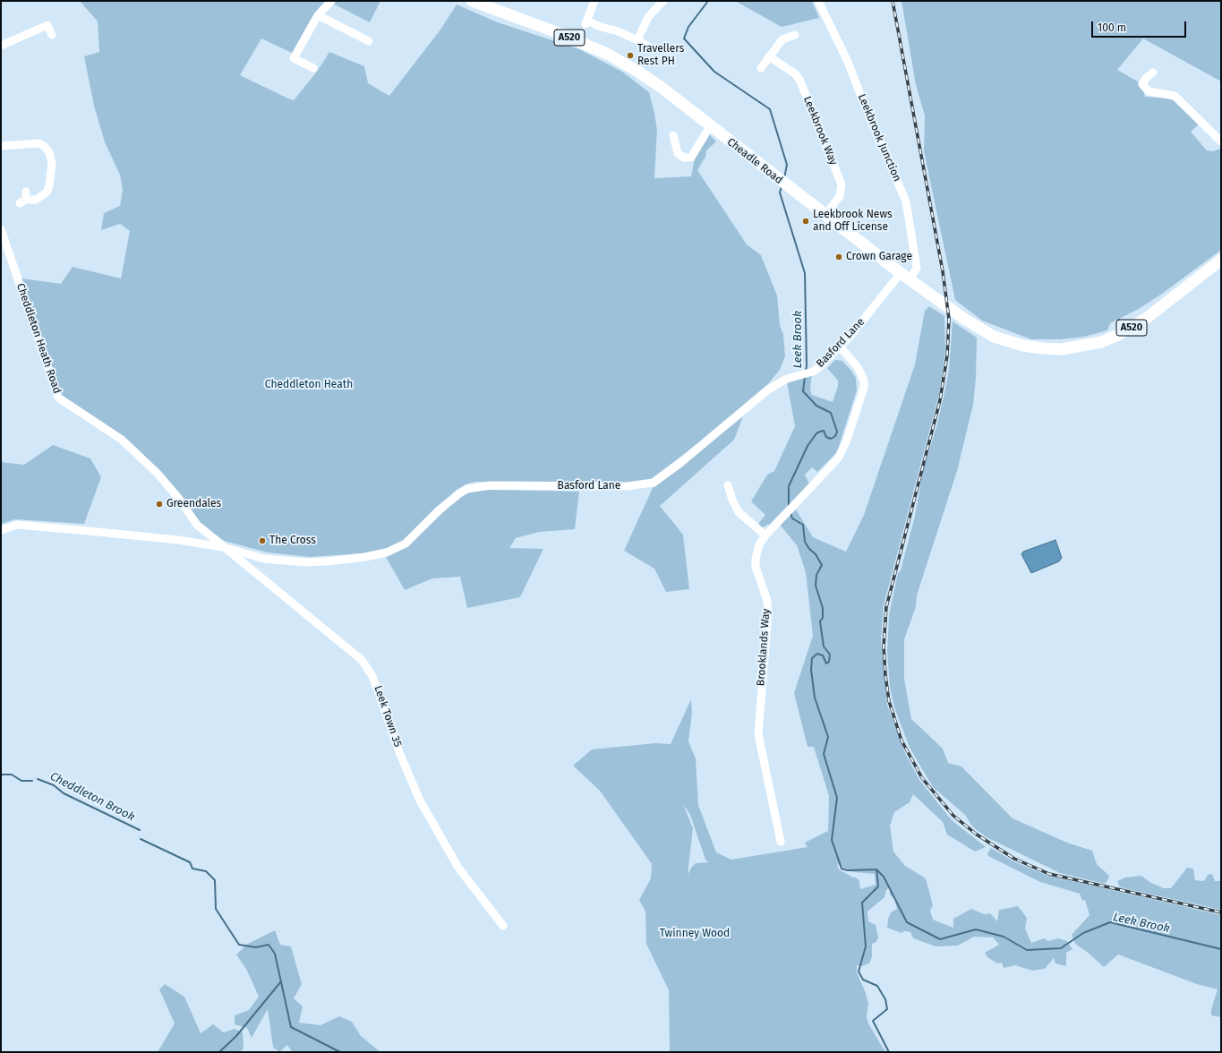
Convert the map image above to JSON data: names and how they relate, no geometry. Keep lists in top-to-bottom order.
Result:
{
  "streets": {
    "highway": ["A520", "Cheadle Road"],
    "street": [
      "Leekbrook Way",
      "Leekbrook Junction",
      "Cheddleton Heath Road",
      "Basford Lane",
      "Brooklands Way",
      "Leek Town 35"
    ]
  },
  "crossings": [
    ["Leekbrook Way", "Cheadle Road"],
    ["Leekbrook Junction", "Cheadle Road"],
    ["Cheadle Road", "Basford Lane"],
    ["Cheddleton Heath Road", "Basford Lane"],
    ["Cheddleton Heath Road", "Leek Town 35"],
    ["Basford Lane", "Brooklands Way"],
    ["Basford Lane", "Leek Town 35"]
  ],
  "water": ["Leek Brook", "Cheddleton Brook"],
  "parks": ["Cheddleton Heath", "Twinney Wood"],
  "places": [
    "Travellers Rest PH",
    "Leekbrook News and Off License",
    "Crown Garage",
    "Greendales",
    "The Cross"
  ],
  "scale_bar": "100 m"
}
